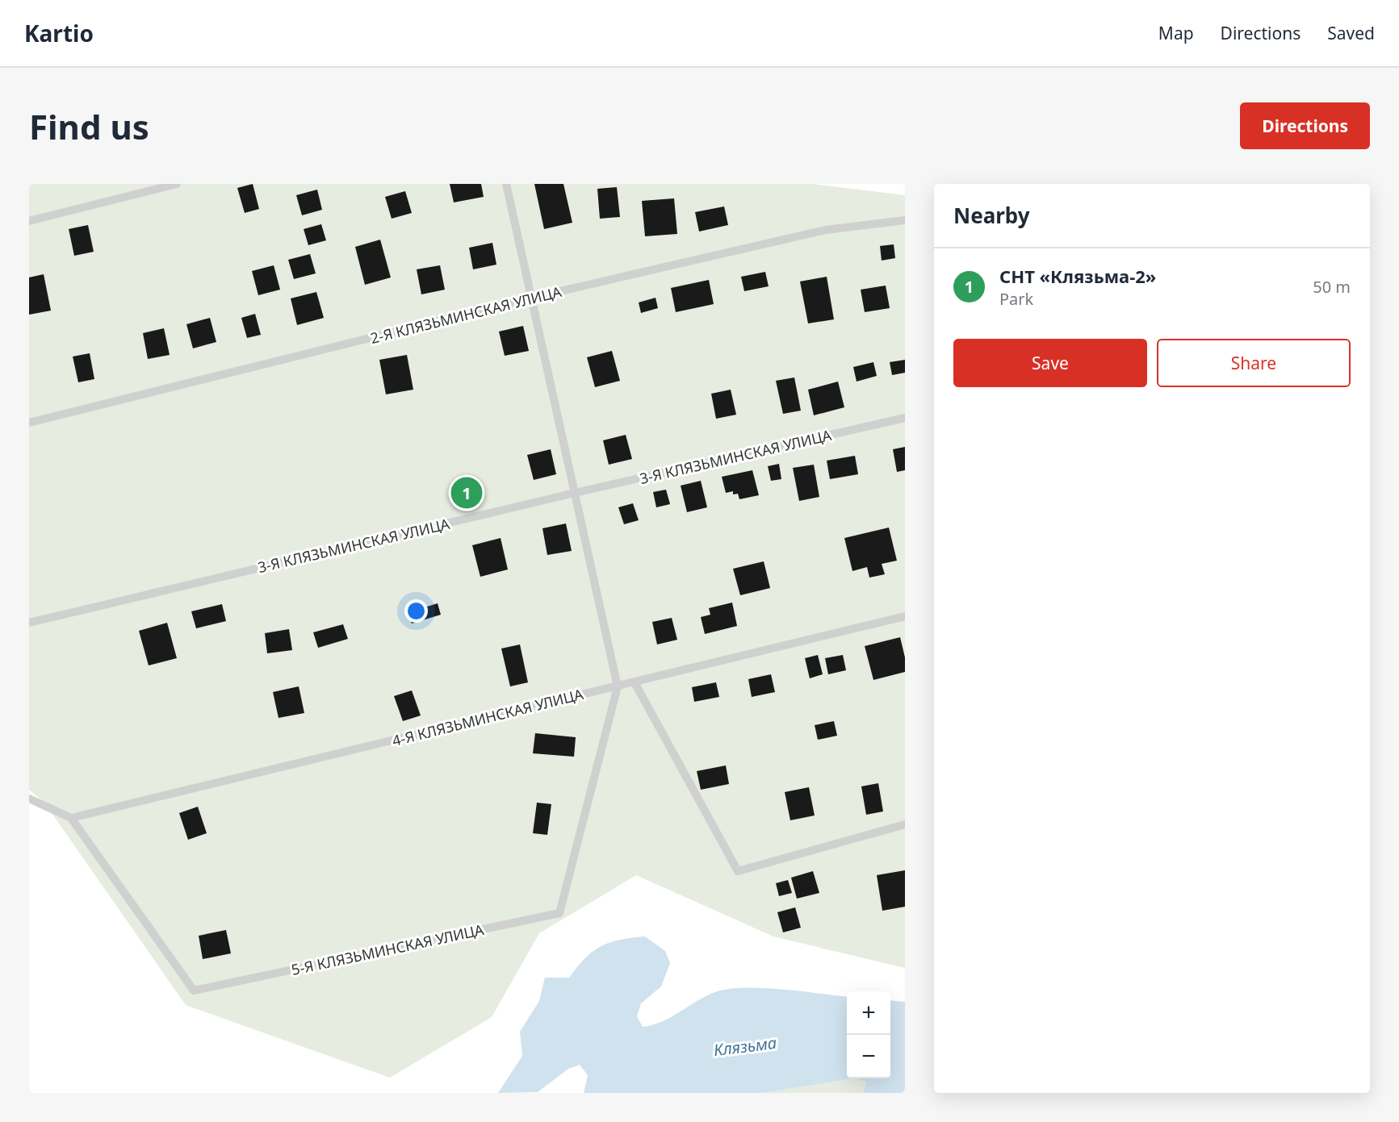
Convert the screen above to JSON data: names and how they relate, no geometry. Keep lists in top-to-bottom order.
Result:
{
  "streets": {
    "lane": [
      "2-Я КЛЯЗЬМИНСКАЯ УЛИЦА",
      "3-Я КЛЯЗЬМИНСКАЯ УЛИЦА",
      "4-Я КЛЯЗЬМИНСКАЯ УЛИЦА",
      "5-Я КЛЯЗЬМИНСКАЯ УЛИЦА"
    ]
  },
  "crossings": [
    ["4-Я КЛЯЗЬМИНСКАЯ УЛИЦА", "5-Я КЛЯЗЬМИНСКАЯ УЛИЦА"]
  ],
  "water": ["Клязьма"],
  "page": {
    "header": "Kartio",
    "nav": ["Map", "Directions", "Saved"],
    "buttons": [
      "Directions",
      ["Save", "Share"]
    ],
    "title": "Find us",
    "heading": "Nearby",
    "list": [
      {
        "mark": "1",
        "name": "СНТ «Клязьма-2»",
        "note": "Park",
        "value": "50 m"
      }
    ],
    "pins": "1",
    "map_buttons": ["+", "−"]
  }
}
